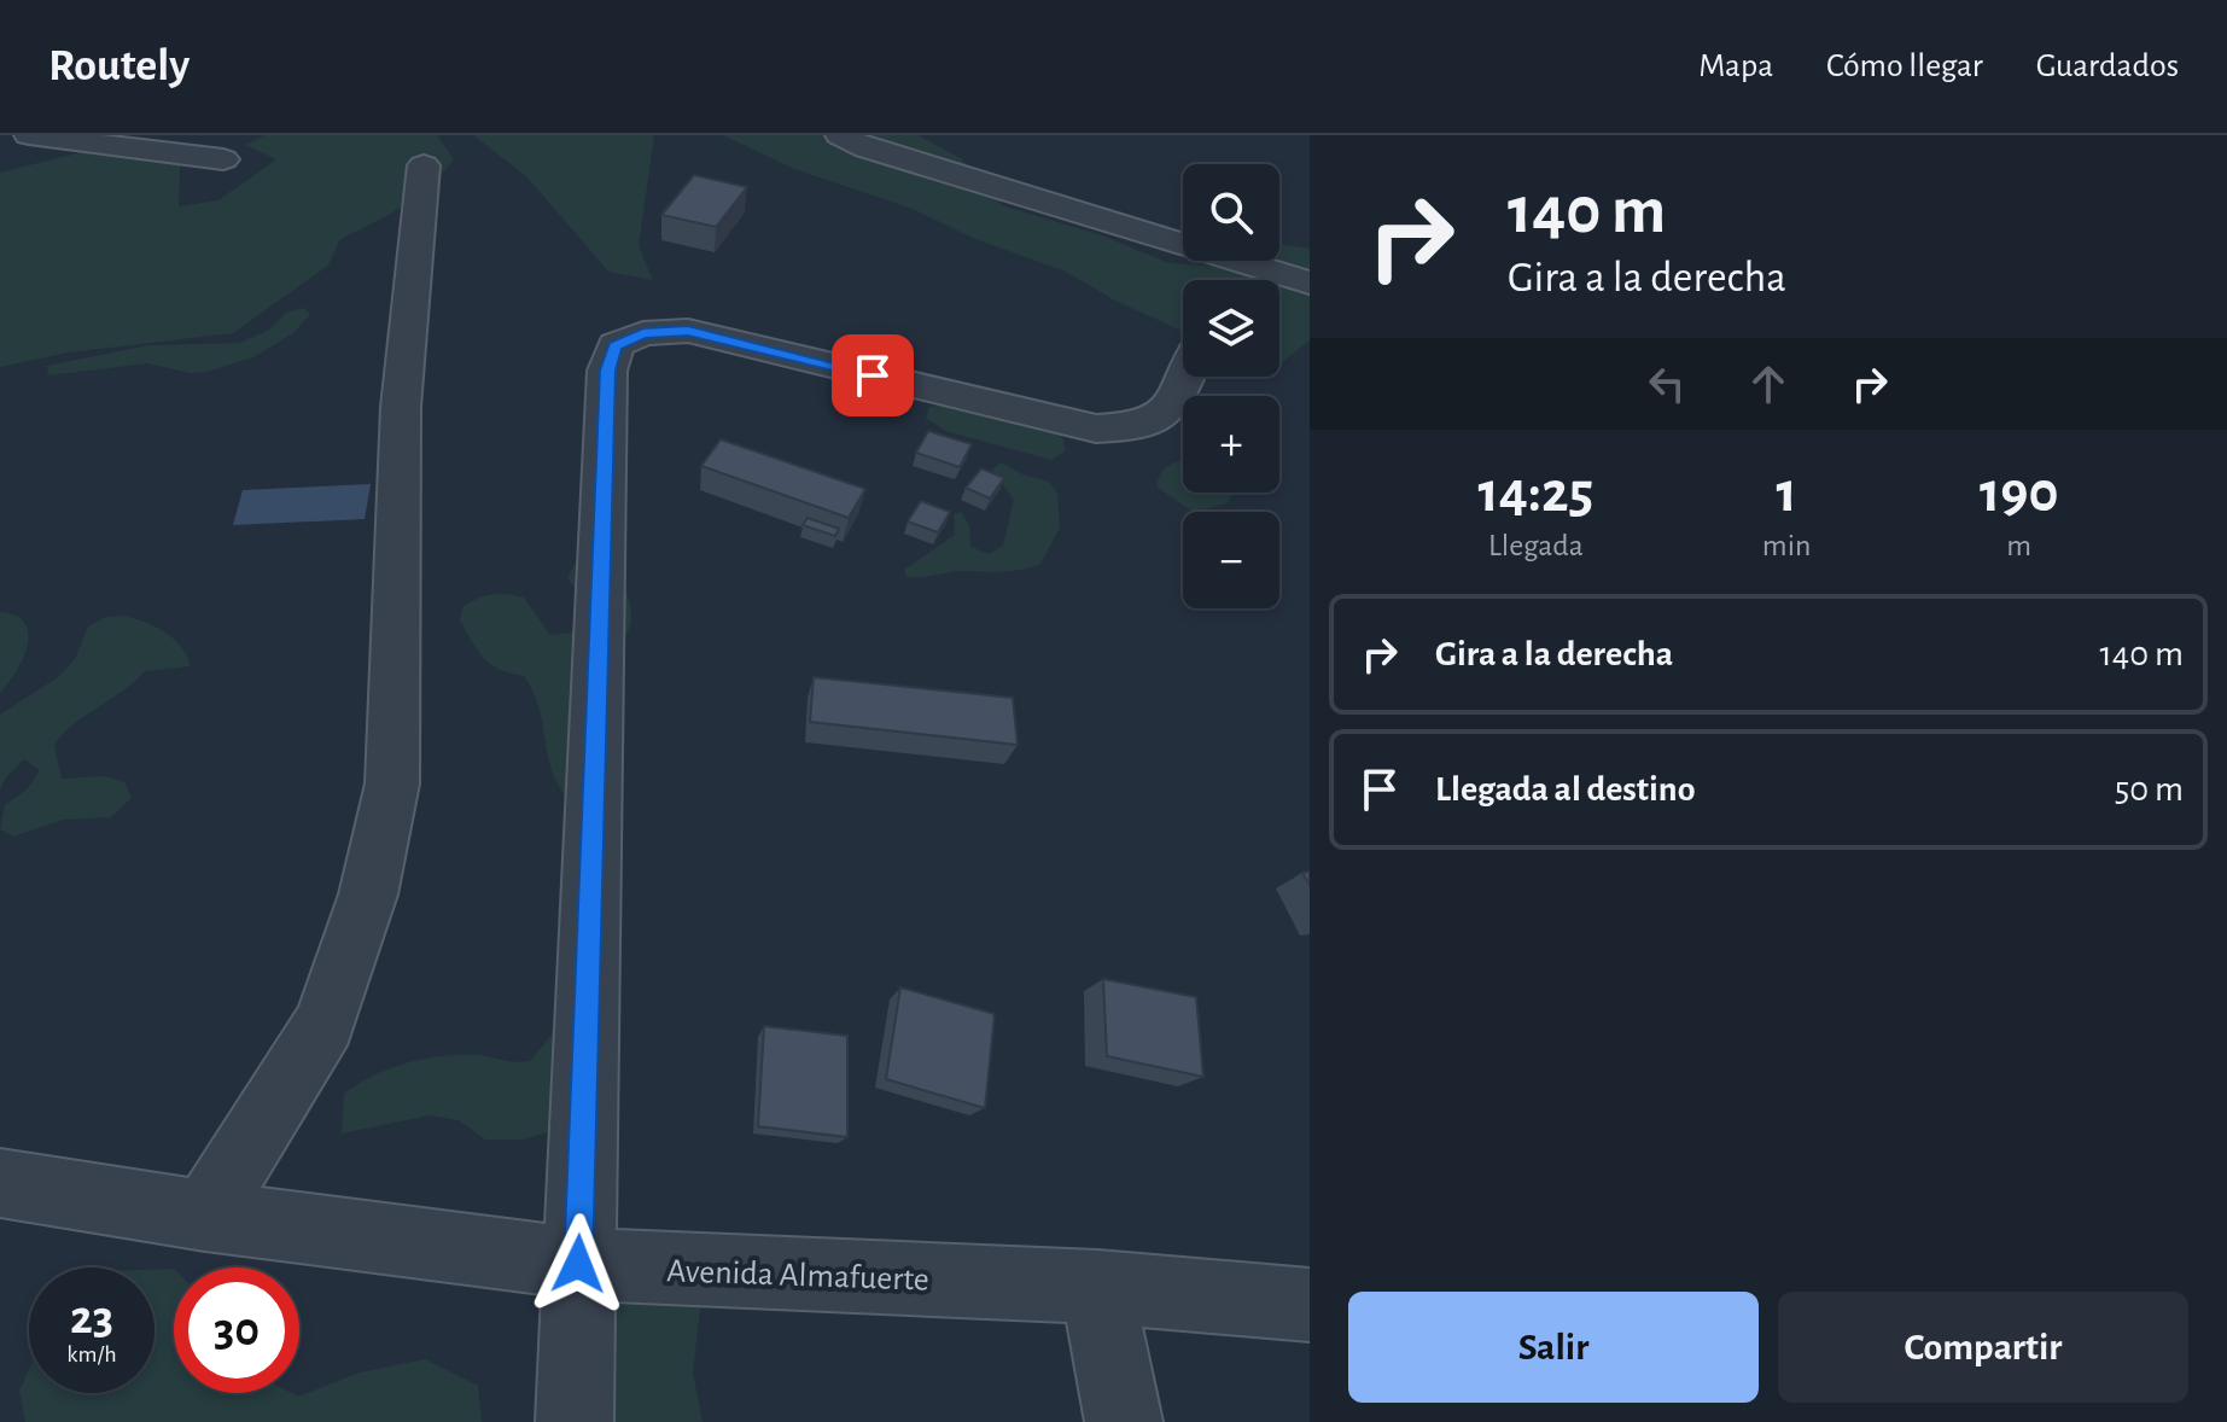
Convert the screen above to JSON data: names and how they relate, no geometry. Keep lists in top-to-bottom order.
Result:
{
  "streets": {
    "street": ["Avenida Almafuerte"]
  },
  "page": {
    "header": "Routely",
    "nav": ["Mapa", "Cómo llegar", "Guardados"],
    "turn": ["140 m", "Gira a la derecha"],
    "map_buttons": ["+", "−"],
    "eta": [
      "14:25",
      "Llegada",
      "1",
      "min",
      "190",
      "m"
    ],
    "list": [
      {
        "name": "Gira a la derecha",
        "value": "140 m"
      },
      {
        "name": "Llegada al destino",
        "value": "50 m"
      }
    ],
    "speed": "23 km/h",
    "limit": "30",
    "buttons": ["Salir", "Compartir"]
  }
}
